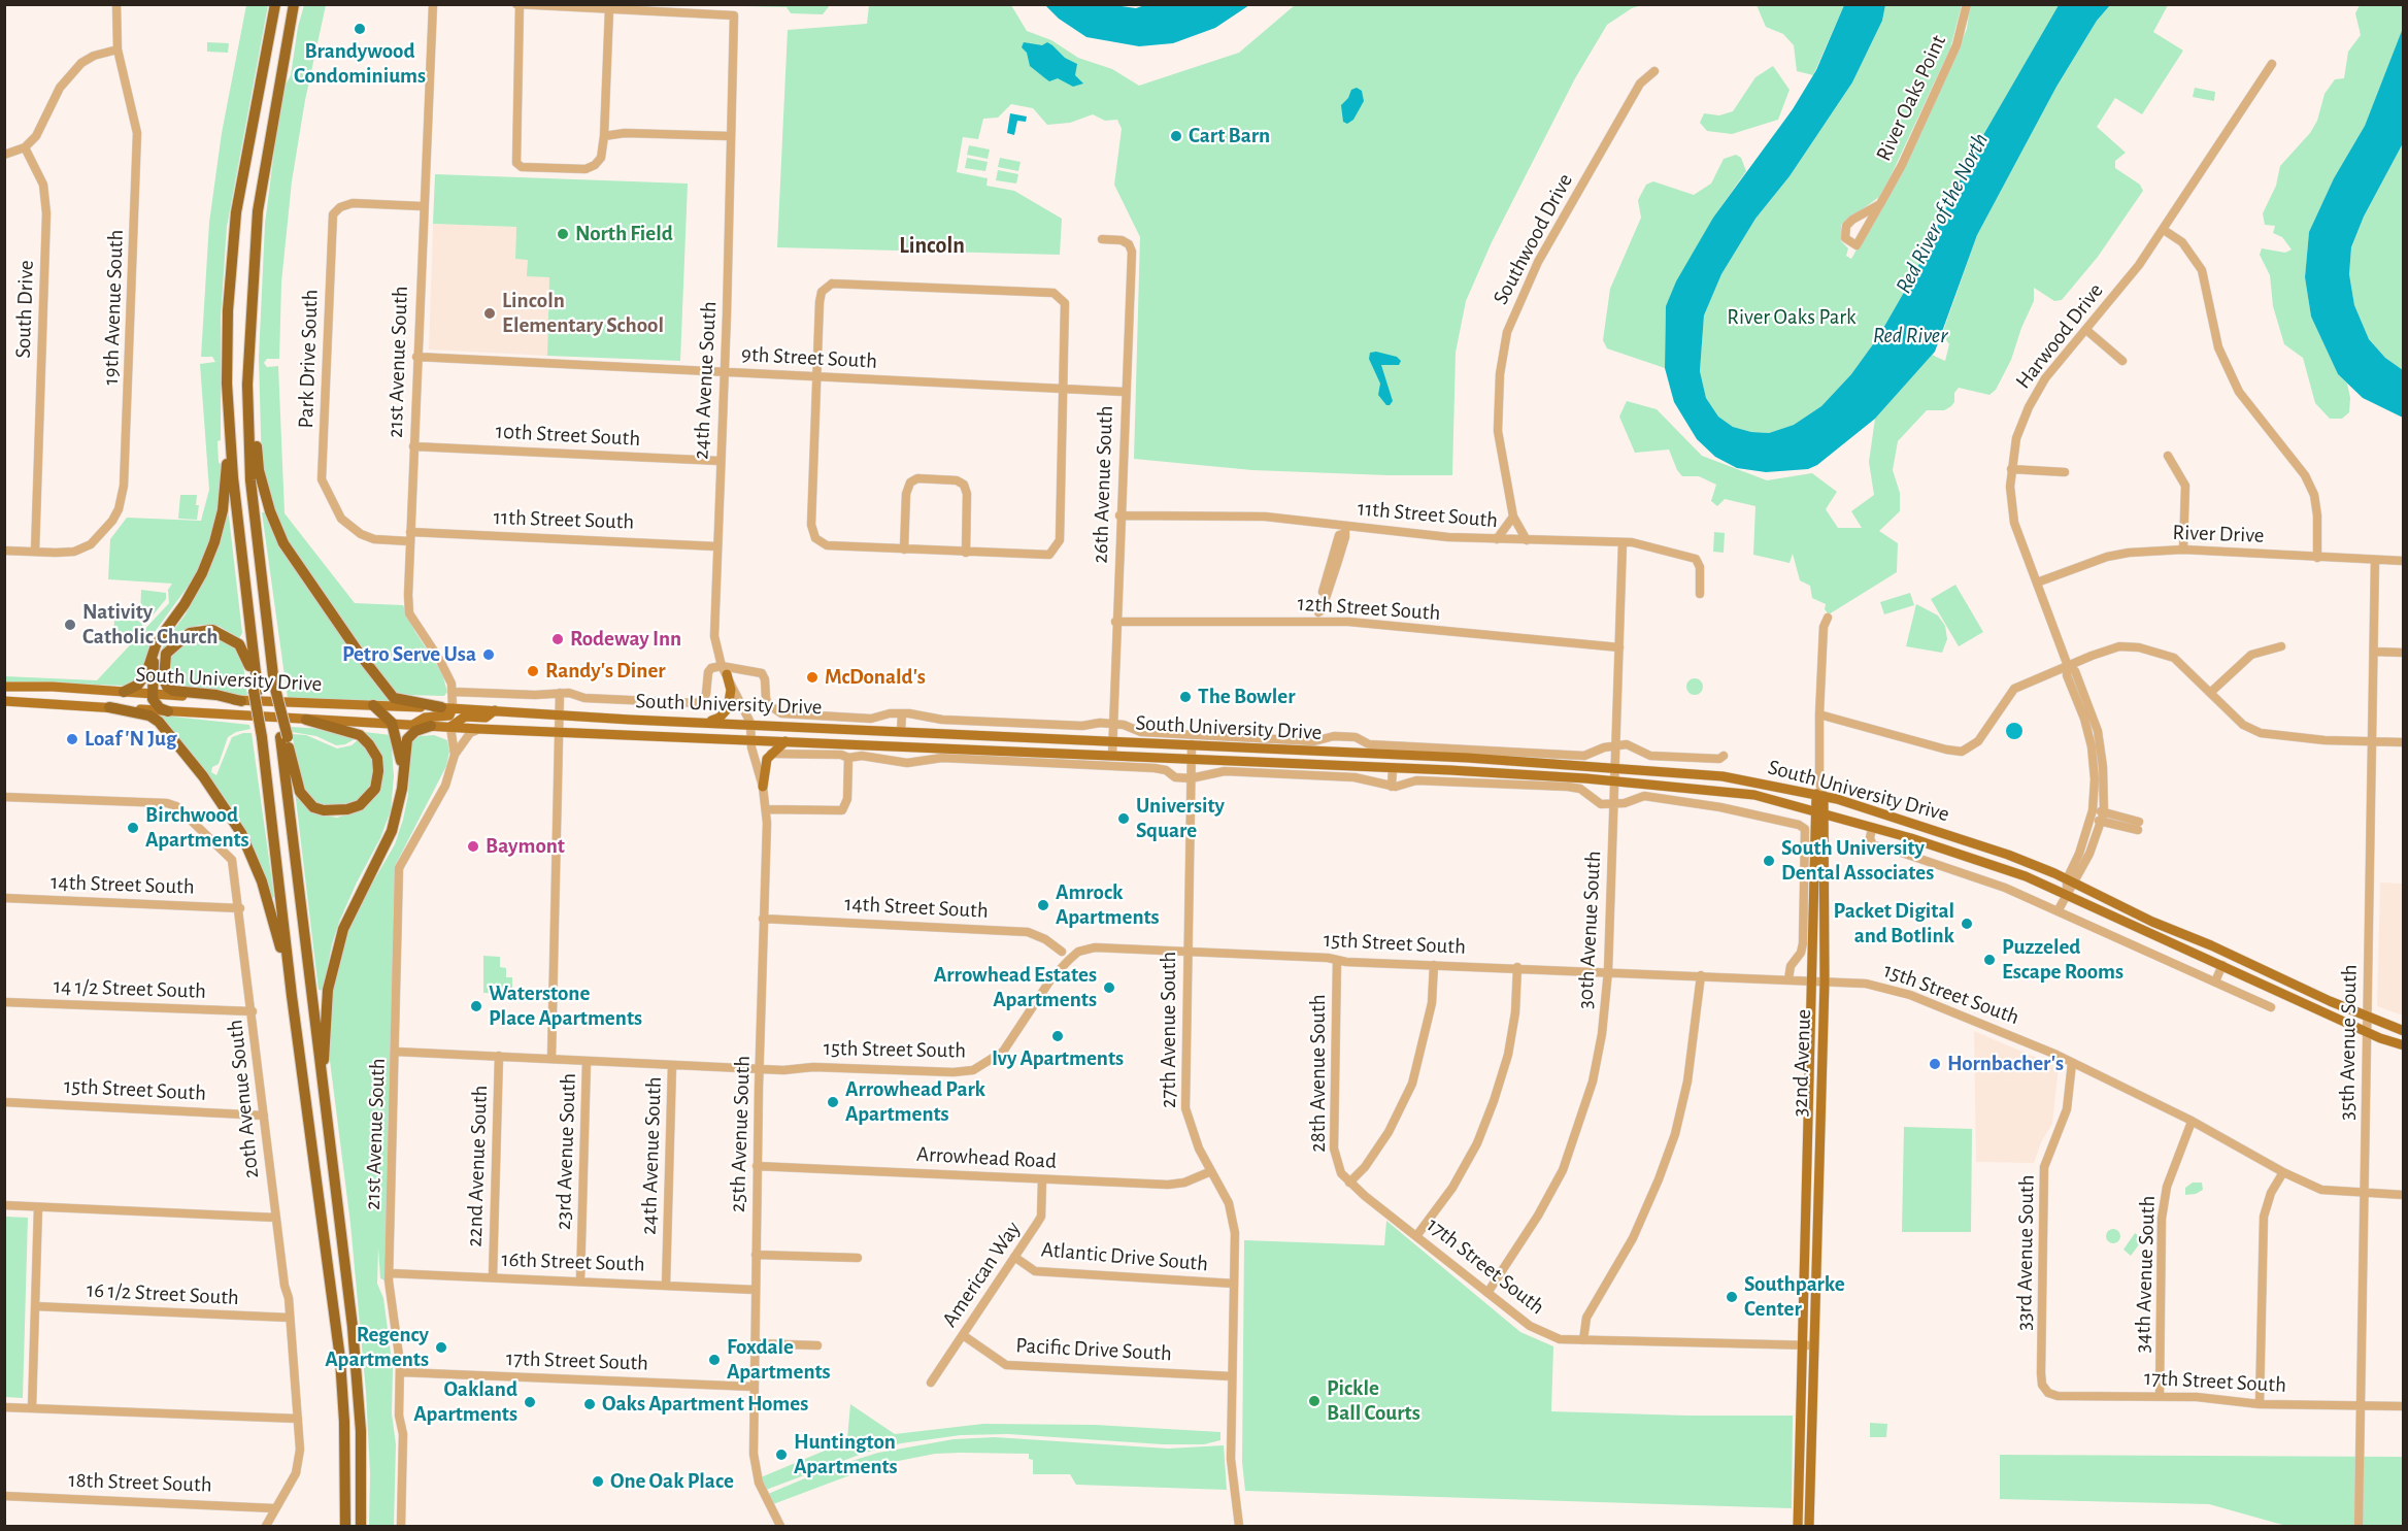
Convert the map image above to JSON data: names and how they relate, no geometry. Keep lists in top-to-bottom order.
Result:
{
  "streets": {
    "main road": ["South University Drive", "32nd Avenue"],
    "street": [
      "River Oaks Point",
      "Southwood Drive",
      "19th Avenue South",
      "South Drive",
      "Harwood Drive",
      "9th Street South",
      "Park Drive South",
      "21st Avenue South",
      "24th Avenue South",
      "10th Street South",
      "26th Avenue South",
      "11th Street South",
      "River Drive",
      "12th Street South",
      "14th Street South",
      "30th Avenue South",
      "15th Street South",
      "14 1/2 Street South",
      "27th Avenue South",
      "35th Avenue South",
      "28th Avenue South",
      "20th Avenue South",
      "25th Avenue South",
      "23rd Avenue South",
      "Arrowhead Road",
      "22nd Avenue South",
      "33rd Avenue South",
      "Atlantic Drive South",
      "16th Street South",
      "17th Street South",
      "American Way",
      "34th Avenue South",
      "16 1/2 Street South",
      "Pacific Drive South",
      "18th Street South"
    ]
  },
  "crossings": [
    ["Southwood Drive", "11th Street South"],
    ["19th Avenue South", "South Drive"],
    ["Harwood Drive", "River Drive"],
    ["Harwood Drive", "South University Drive"],
    ["9th Street South", "21st Avenue South"],
    ["9th Street South", "24th Avenue South"],
    ["9th Street South", "26th Avenue South"],
    ["Park Drive South", "21st Avenue South"],
    ["21st Avenue South", "10th Street South"],
    ["21st Avenue South", "11th Street South"],
    ["21st Avenue South", "South University Drive"],
    ["21st Avenue South", "15th Street South"],
    ["21st Avenue South", "16th Street South"],
    ["21st Avenue South", "17th Street South"],
    ["24th Avenue South", "10th Street South"],
    ["24th Avenue South", "11th Street South"],
    ["24th Avenue South", "South University Drive"],
    ["24th Avenue South", "15th Street South"],
    ["24th Avenue South", "25th Avenue South"],
    ["24th Avenue South", "16th Street South"],
    ["26th Avenue South", "11th Street South"],
    ["26th Avenue South", "12th Street South"],
    ["26th Avenue South", "South University Drive"],
    ["11th Street South", "30th Avenue South"],
    ["River Drive", "35th Avenue South"],
    ["12th Street South", "30th Avenue South"],
    ["South University Drive", "30th Avenue South"],
    ["South University Drive", "27th Avenue South"],
    ["South University Drive", "35th Avenue South"],
    ["South University Drive", "32nd Avenue"],
    ["South University Drive", "25th Avenue South"],
    ["14th Street South", "20th Avenue South"],
    ["14th Street South", "25th Avenue South"],
    ["30th Avenue South", "15th Street South"],
    ["30th Avenue South", "17th Street South"],
    ["15th Street South", "27th Avenue South"],
    ["15th Street South", "35th Avenue South"],
    ["15th Street South", "32nd Avenue"],
    ["15th Street South", "28th Avenue South"],
    ["15th Street South", "20th Avenue South"],
    ["15th Street South", "25th Avenue South"],
    ["15th Street South", "23rd Avenue South"],
    ["15th Street South", "22nd Avenue South"],
    ["15th Street South", "33rd Avenue South"],
    ["15th Street South", "34th Avenue South"],
    ["14 1/2 Street South", "20th Avenue South"],
    ["27th Avenue South", "Arrowhead Road"],
    ["27th Avenue South", "Atlantic Drive South"],
    ["27th Avenue South", "Pacific Drive South"],
    ["35th Avenue South", "17th Street South"],
    ["32nd Avenue", "17th Street South"],
    ["28th Avenue South", "17th Street South"],
    ["20th Avenue South", "16 1/2 Street South"],
    ["20th Avenue South", "18th Street South"],
    ["25th Avenue South", "Arrowhead Road"],
    ["25th Avenue South", "16th Street South"],
    ["25th Avenue South", "17th Street South"],
    ["23rd Avenue South", "16th Street South"],
    ["Arrowhead Road", "American Way"],
    ["22nd Avenue South", "16th Street South"],
    ["33rd Avenue South", "17th Street South"],
    ["Atlantic Drive South", "American Way"],
    ["17th Street South", "34th Avenue South"],
    ["American Way", "Pacific Drive South"]
  ],
  "districts": ["Lincoln"],
  "water": ["Red River of the North", "Red River"],
  "parks": ["River Oaks Park"],
  "places": [
    "Brandywood Condominiums",
    "Cart Barn",
    "North Field",
    "Lincoln Elementary School",
    "Nativity Catholic Church",
    "Rodeway Inn",
    "Petro Serve Usa",
    "Randy's Diner",
    "McDonald's",
    "The Bowler",
    "Loaf 'N Jug",
    "University Square",
    "Birchwood Apartments",
    "Baymont",
    "South University Dental Associates",
    "Amrock Apartments",
    "Packet Digital and Botlink",
    "Puzzeled Escape Rooms",
    "Arrowhead Estates Apartments",
    "Waterstone Place Apartments",
    "Ivy Apartments",
    "Hornbacher's",
    "Arrowhead Park Apartments",
    "Southparke Center",
    "Regency Apartments",
    "Foxdale Apartments",
    "Pickle Ball Courts",
    "Oakland Apartments",
    "Oaks Apartment Homes",
    "Huntington Apartments",
    "One Oak Place"
  ]
}
